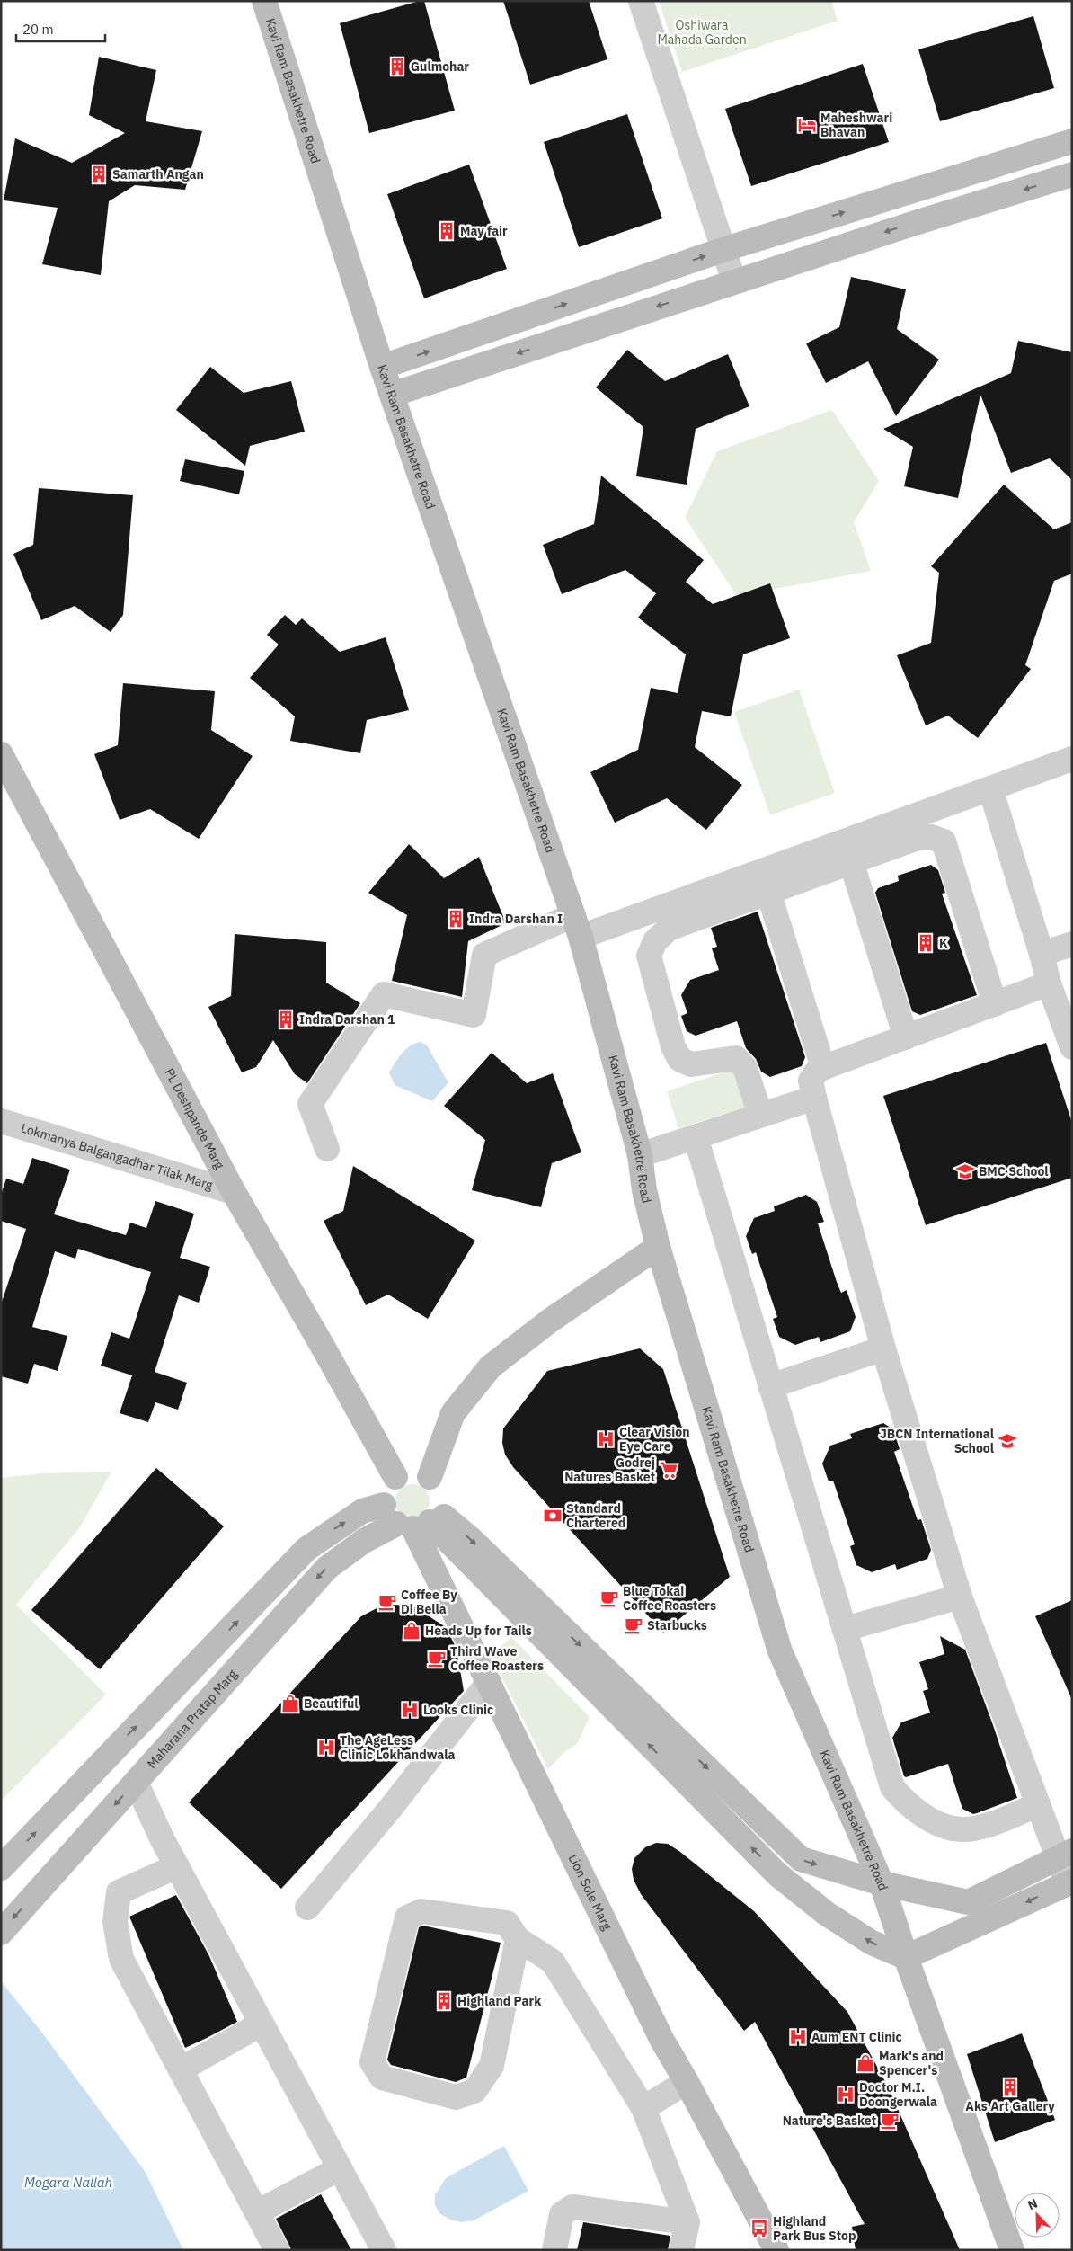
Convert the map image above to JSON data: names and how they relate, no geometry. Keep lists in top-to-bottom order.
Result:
{
  "streets": {
    "street": [
      "Kavi Ram Basakhetre Road",
      "PL Deshpande Marg",
      "Lokmanya Balgangadhar Tilak Marg",
      "Maharana Pratap Marg",
      "Lion Sole Marg"
    ]
  },
  "crossings": [
    ["PL Deshpande Marg", "Lokmanya Balgangadhar Tilak Marg"],
    ["PL Deshpande Marg", "Maharana Pratap Marg"],
    ["PL Deshpande Marg", "Lion Sole Marg"],
    ["Maharana Pratap Marg", "Lion Sole Marg"]
  ],
  "water": ["Mogara Nallah"],
  "parks": ["Oshiwara Mahada Garden"],
  "places": {
    "building": [
      "Gulmohar",
      "Samarth Angan",
      "May fair",
      "Indra Darshan I",
      "K",
      "Indra Darshan 1",
      "Highland Park",
      "Aks Art Gallery"
    ],
    "hotel": ["Maheshwari Bhavan"],
    "school or university": ["BMC School", "JBCN International School"],
    "hospital": [
      "Clear Vision Eye Care",
      "Looks Clinic",
      "The AgeLess Clinic Lokhandwala",
      "Aum ENT Clinic",
      "Doctor M.I. Doongerwala"
    ],
    "supermarket": ["Godrej Natures Basket"],
    "bank": ["Standard Chartered"],
    "cafe": [
      "Blue Tokai Coffee Roasters",
      "Coffee By Di Bella",
      "Starbucks",
      "Third Wave Coffee Roasters",
      "Nature's Basket"
    ],
    "shop": ["Heads Up for Tails", "Beautiful", "Mark's and Spencer's"],
    "bus stop": ["Highland Park Bus Stop"]
  },
  "scale_bar": "20 m",
  "north": "top left"
}
